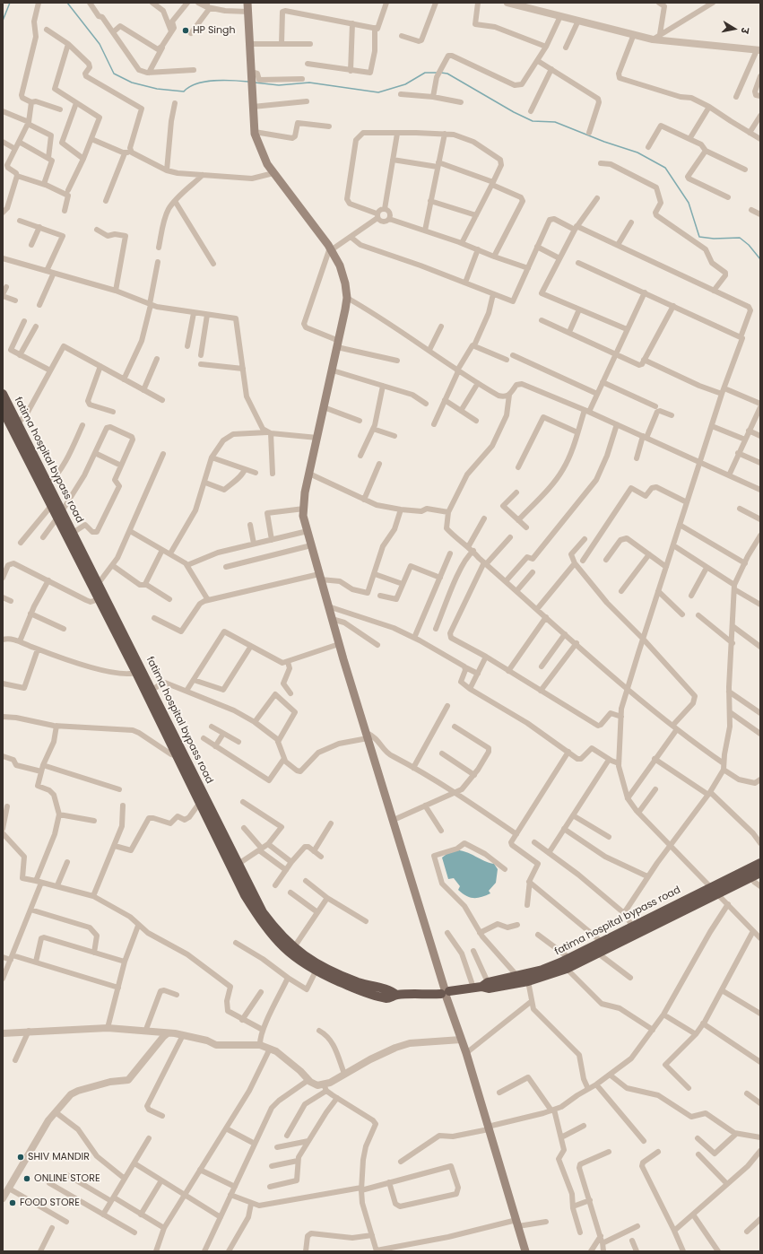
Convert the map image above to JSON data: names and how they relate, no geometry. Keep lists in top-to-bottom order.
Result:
{
  "streets": {
    "highway": ["fatima hospital bypass road"]
  },
  "places": [
    "HP Singh",
    "SHIV MANDIR",
    "ONLINE STORE",
    "FOOD STORE"
  ],
  "north": "right"
}
